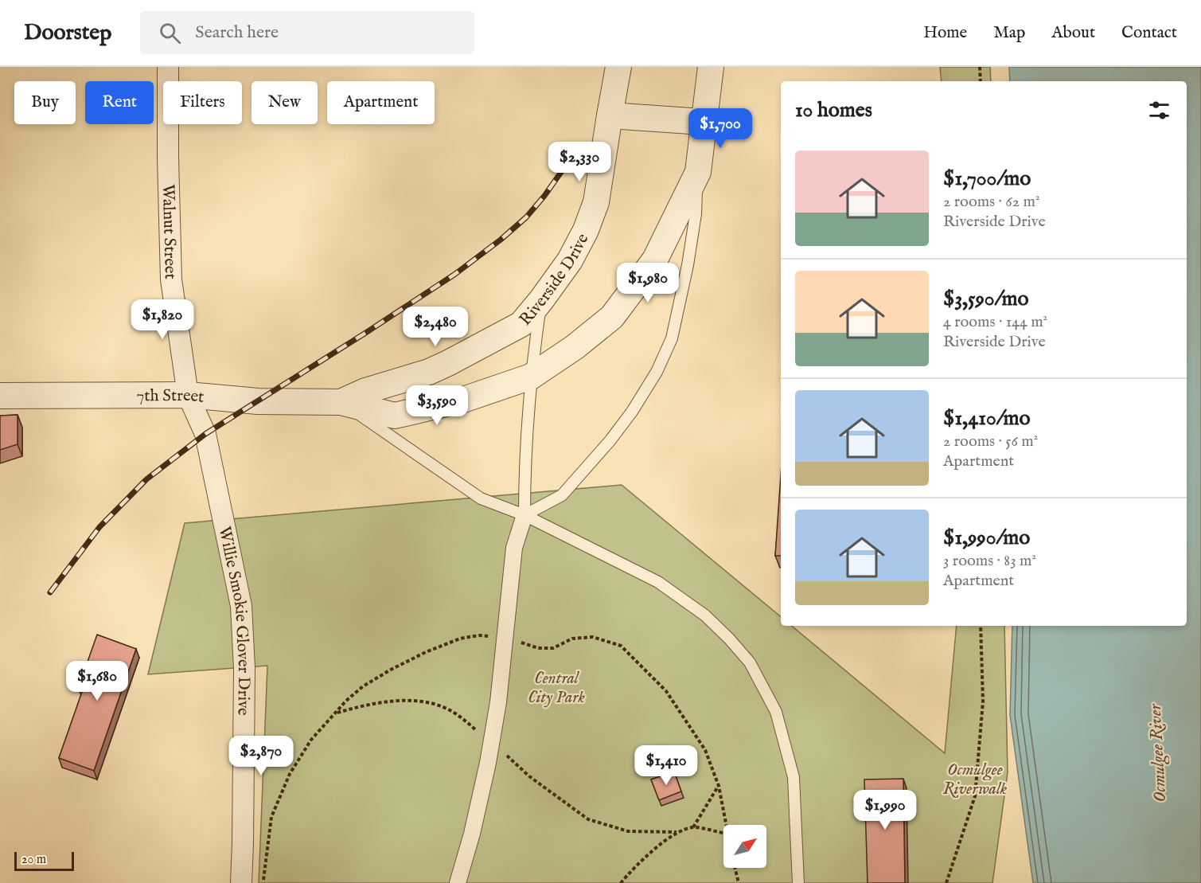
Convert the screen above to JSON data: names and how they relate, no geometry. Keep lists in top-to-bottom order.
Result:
{
  "streets": {
    "street": [
      "Walnut Street",
      "Riverside Drive",
      "7th Street",
      "Willie Smokie Glover Drive"
    ]
  },
  "crossings": [
    ["Walnut Street", "7th Street"],
    ["Walnut Street", "Willie Smokie Glover Drive"],
    ["Riverside Drive", "7th Street"],
    ["7th Street", "Willie Smokie Glover Drive"]
  ],
  "water": ["Ocmulgee River"],
  "parks": ["Central City Park", "Ocmulgee Riverwalk"],
  "scale_bar": "20 m",
  "north": "top right",
  "page": {
    "header": "Doorstep",
    "search": "Search here",
    "nav": [
      "Home",
      "Map",
      "About",
      "Contact"
    ],
    "chip": [
      "Buy",
      "Rent",
      "Filters",
      "New",
      "Apartment"
    ],
    "heading": "10 homes",
    "price": [
      "$1,700",
      "$2,330",
      "$1,980",
      "$1,820",
      "$2,480",
      "$3,590",
      "$1,680",
      "$2,870",
      "$1,410",
      "$1,990"
    ],
    "list": [
      {
        "name": "$1,700/mo",
        "note": "2 rooms · 62 m² · Riverside Drive"
      },
      {
        "name": "$3,590/mo",
        "note": "4 rooms · 144 m² · Riverside Drive"
      },
      {
        "name": "$1,410/mo",
        "note": "2 rooms · 56 m² · Apartment"
      },
      {
        "name": "$1,990/mo",
        "note": "3 rooms · 83 m² · Apartment"
      }
    ],
    "scale": "20 m"
  }
}
